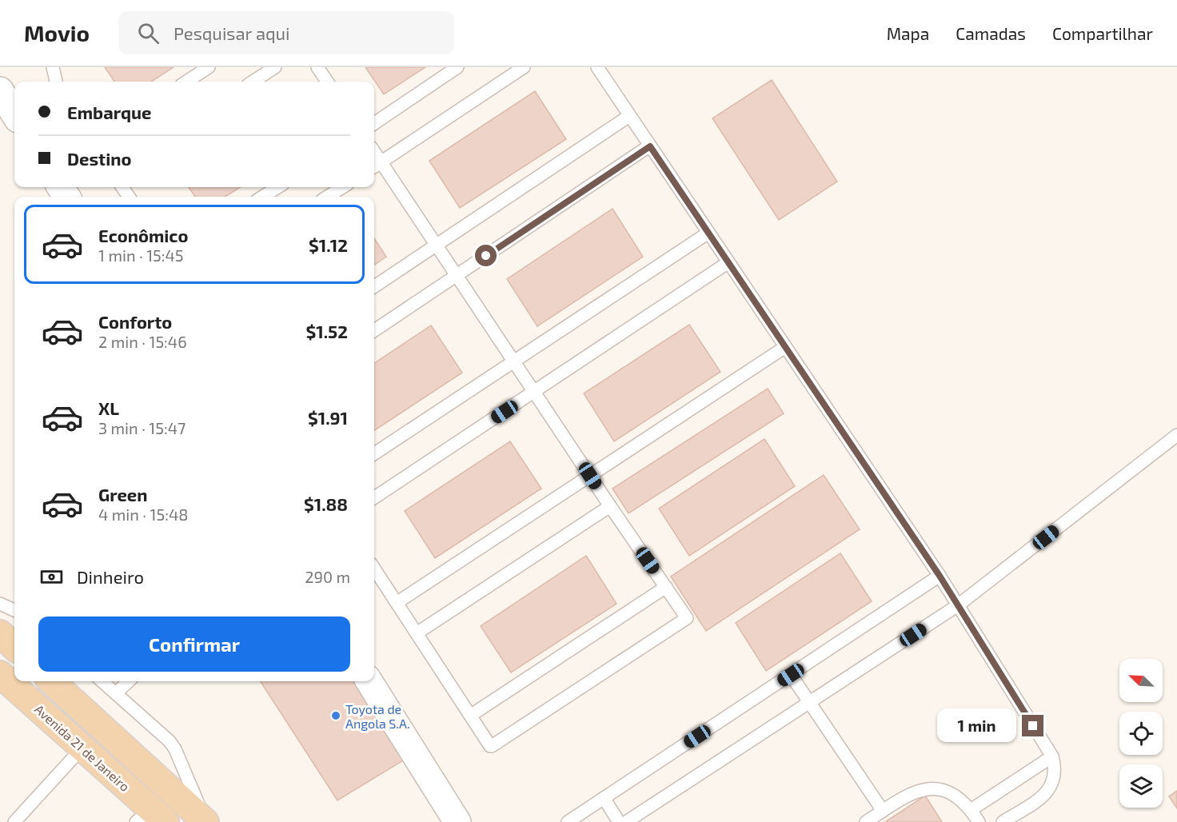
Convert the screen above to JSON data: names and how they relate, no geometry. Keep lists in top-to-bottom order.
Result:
{
  "streets": {
    "main road": ["Avenida 21 de Janeiro"]
  },
  "places": ["Toyota de Angola S.A."],
  "north": "top left",
  "page": {
    "header": "Movio",
    "search": "Pesquisar aqui",
    "nav": ["Mapa", "Camadas", "Compartilhar"],
    "banner": ["Embarque", "Destino"],
    "list": [
      {
        "name": "Econômico",
        "note": "1 min · 15:45",
        "value": "$1.12"
      },
      {
        "name": "Conforto",
        "note": "2 min · 15:46",
        "value": "$1.52"
      },
      {
        "name": "XL",
        "note": "3 min · 15:47",
        "value": "$1.91"
      },
      {
        "name": "Green",
        "note": "4 min · 15:48",
        "value": "$1.88"
      }
    ],
    "pay": ["Dinheiro", "290 m"],
    "buttons": "Confirmar",
    "bubble": "1 min"
  }
}
